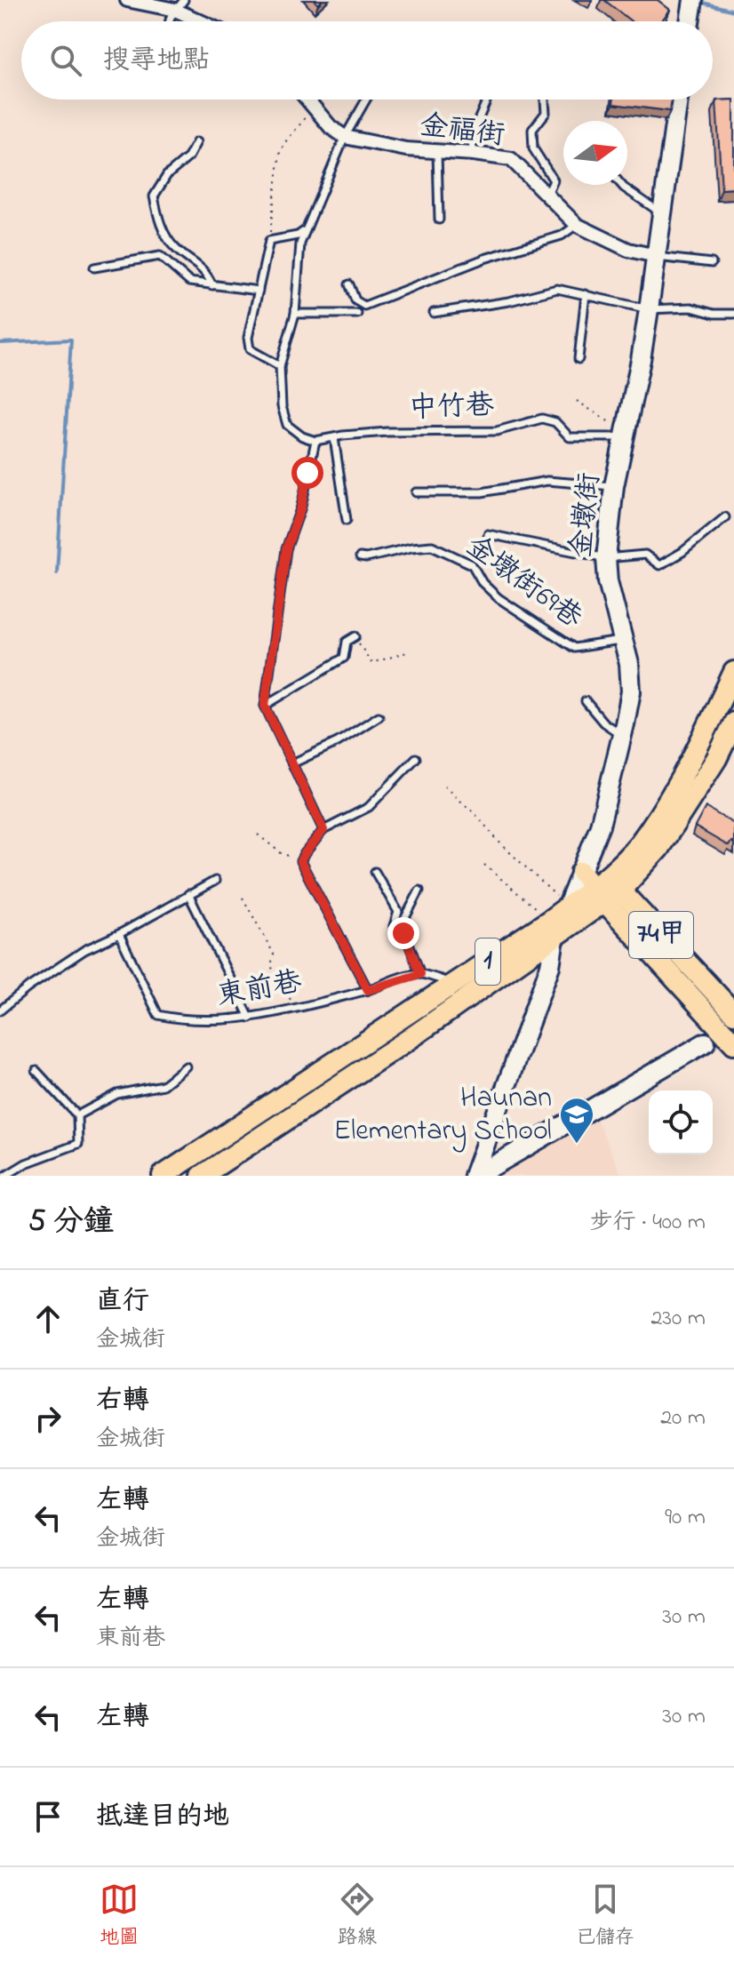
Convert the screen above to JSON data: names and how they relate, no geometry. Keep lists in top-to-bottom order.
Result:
{
  "streets": {
    "main road": ["74甲", "1"],
    "street": ["金福街", "金墩街"],
    "lane": ["中竹巷", "金墩街69巷", "東前巷"]
  },
  "crossings": [
    ["金福街", "金墩街"],
    ["中竹巷", "金墩街"],
    ["金墩街", "金墩街69巷"],
    ["金墩街", "74甲"],
    ["金墩街", "1"],
    ["74甲", "1"]
  ],
  "places": {
    "school or university": ["Haunan Elementary School"]
  },
  "north": "right",
  "page": {
    "search": "搜尋地點",
    "heading": ["5 分鐘", "步行 · 400 m"],
    "list": [
      ["直行", "金城街", "230 m"],
      ["右轉", "金城街", "20 m"],
      ["左轉", "金城街", "90 m"],
      ["左轉", "東前巷", "30 m"],
      ["左轉", "30 m"],
      "抵達目的地"
    ],
    "nav": ["地圖", "路線", "已儲存"]
  }
}
